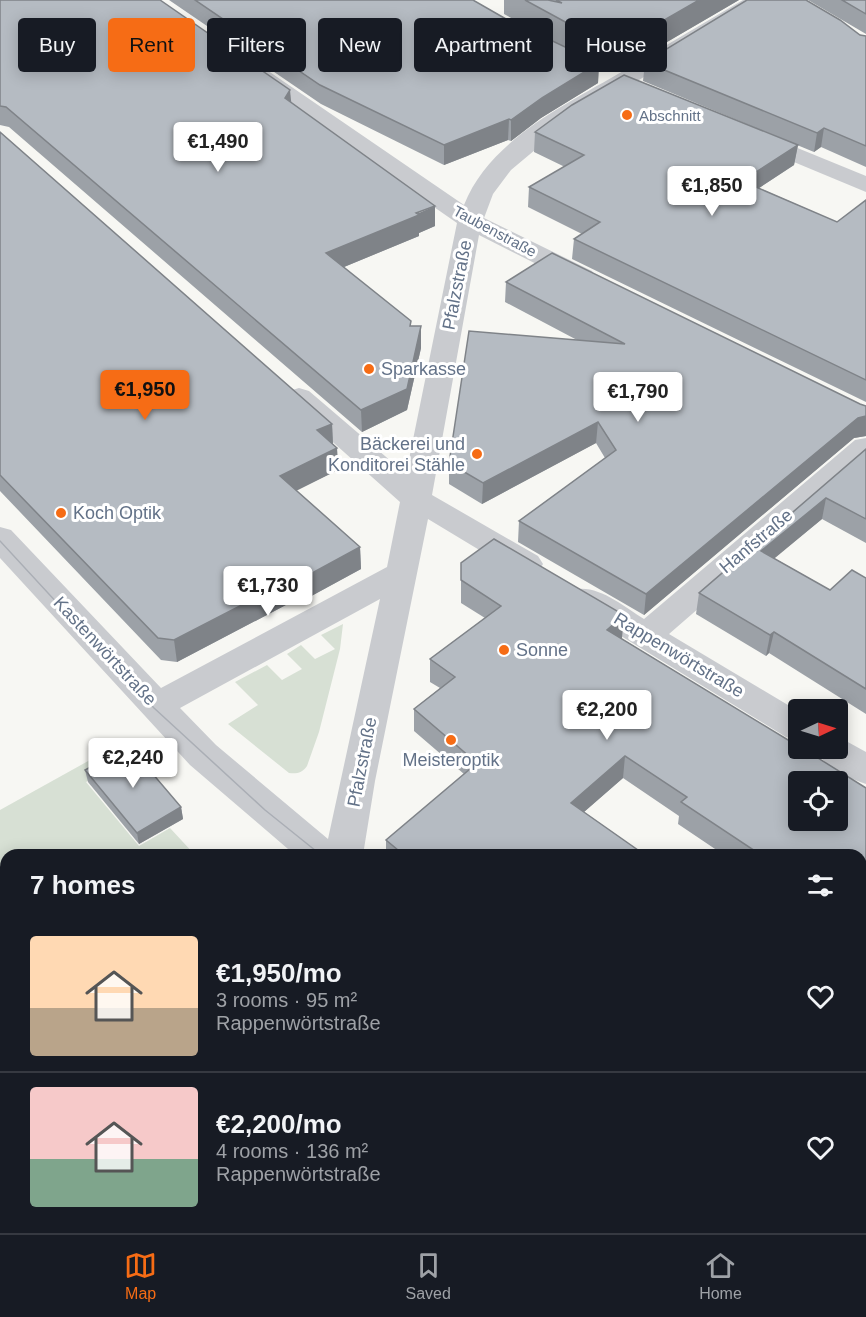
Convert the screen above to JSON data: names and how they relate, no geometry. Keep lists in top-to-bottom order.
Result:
{
  "streets": {
    "street": [
      "Taubenstraße",
      "Pfalzstraße",
      "Hanfstraße",
      "Kastenwörtstraße",
      "Rappenwörtstraße"
    ]
  },
  "crossings": [
    ["Taubenstraße", "Pfalzstraße"],
    ["Pfalzstraße", "Rappenwörtstraße"],
    ["Hanfstraße", "Rappenwörtstraße"]
  ],
  "places": [
    "Abschnitt",
    "Sparkasse",
    "Bäckerei und Konditorei Stähle",
    "Koch Optik",
    "Sonne",
    "Meisteroptik"
  ],
  "north": "right",
  "page": {
    "chip": [
      "Buy",
      "Rent",
      "Filters",
      "New",
      "Apartment",
      "House"
    ],
    "price": [
      "€1,490",
      "€1,850",
      "€1,950",
      "€1,790",
      "€1,730",
      "€2,200",
      "€2,240"
    ],
    "heading": "7 homes",
    "list": [
      {
        "name": "€1,950/mo",
        "note": "3 rooms · 95 m² · Rappenwörtstraße"
      },
      {
        "name": "€2,200/mo",
        "note": "4 rooms · 136 m² · Rappenwörtstraße"
      }
    ],
    "tabs": ["Map", "Saved", "Home"]
  }
}
